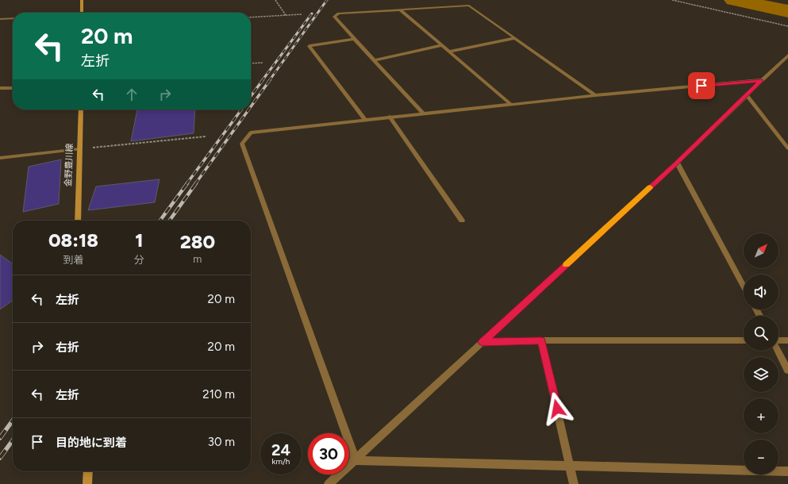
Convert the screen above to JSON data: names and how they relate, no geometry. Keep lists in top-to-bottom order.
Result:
{
  "streets": {
    "main road": ["金野豊川線"]
  },
  "north": "top right",
  "page": {
    "turn": ["20 m", "左折"],
    "eta": [
      "08:18",
      "到着",
      "1",
      "分",
      "280",
      "m"
    ],
    "map_buttons": ["+", "−"],
    "list": [
      {
        "name": "左折",
        "value": "20 m"
      },
      {
        "name": "右折",
        "value": "20 m"
      },
      {
        "name": "左折",
        "value": "210 m"
      },
      {
        "name": "目的地に到着",
        "value": "30 m"
      }
    ],
    "speed": "24 km/h",
    "limit": "30"
  }
}
